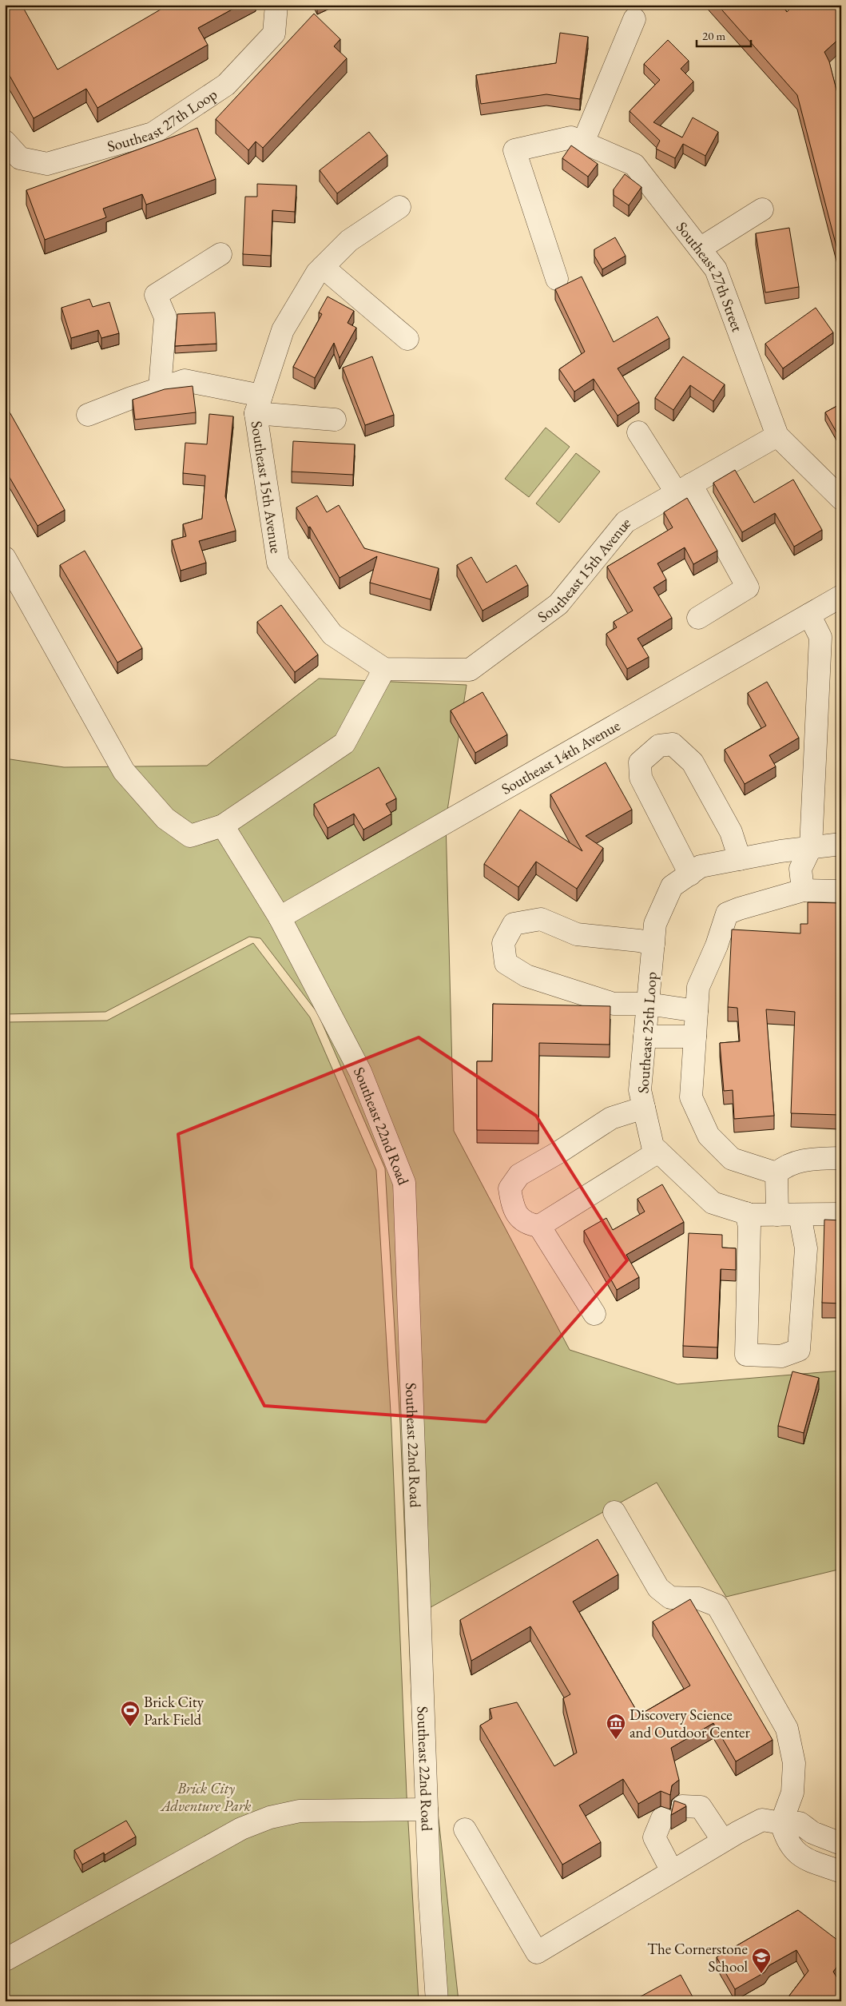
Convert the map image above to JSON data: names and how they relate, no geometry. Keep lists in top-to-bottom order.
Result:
{
  "streets": {
    "street": [
      "Southeast 27th Loop",
      "Southeast 27th Street",
      "Southeast 15th Avenue",
      "Southeast 14th Avenue",
      "Southeast 25th Loop",
      "Southeast 22nd Road"
    ]
  },
  "crossings": [
    ["Southeast 27th Street", "Southeast 15th Avenue"],
    ["Southeast 14th Avenue", "Southeast 22nd Road"]
  ],
  "parks": ["Brick City Adventure Park"],
  "places": {
    "sports": ["Brick City Park Field"],
    "museum": ["Discovery Science and Outdoor Center"],
    "school or university": ["The Cornerstone School"]
  },
  "scale_bar": "20 m"
}
